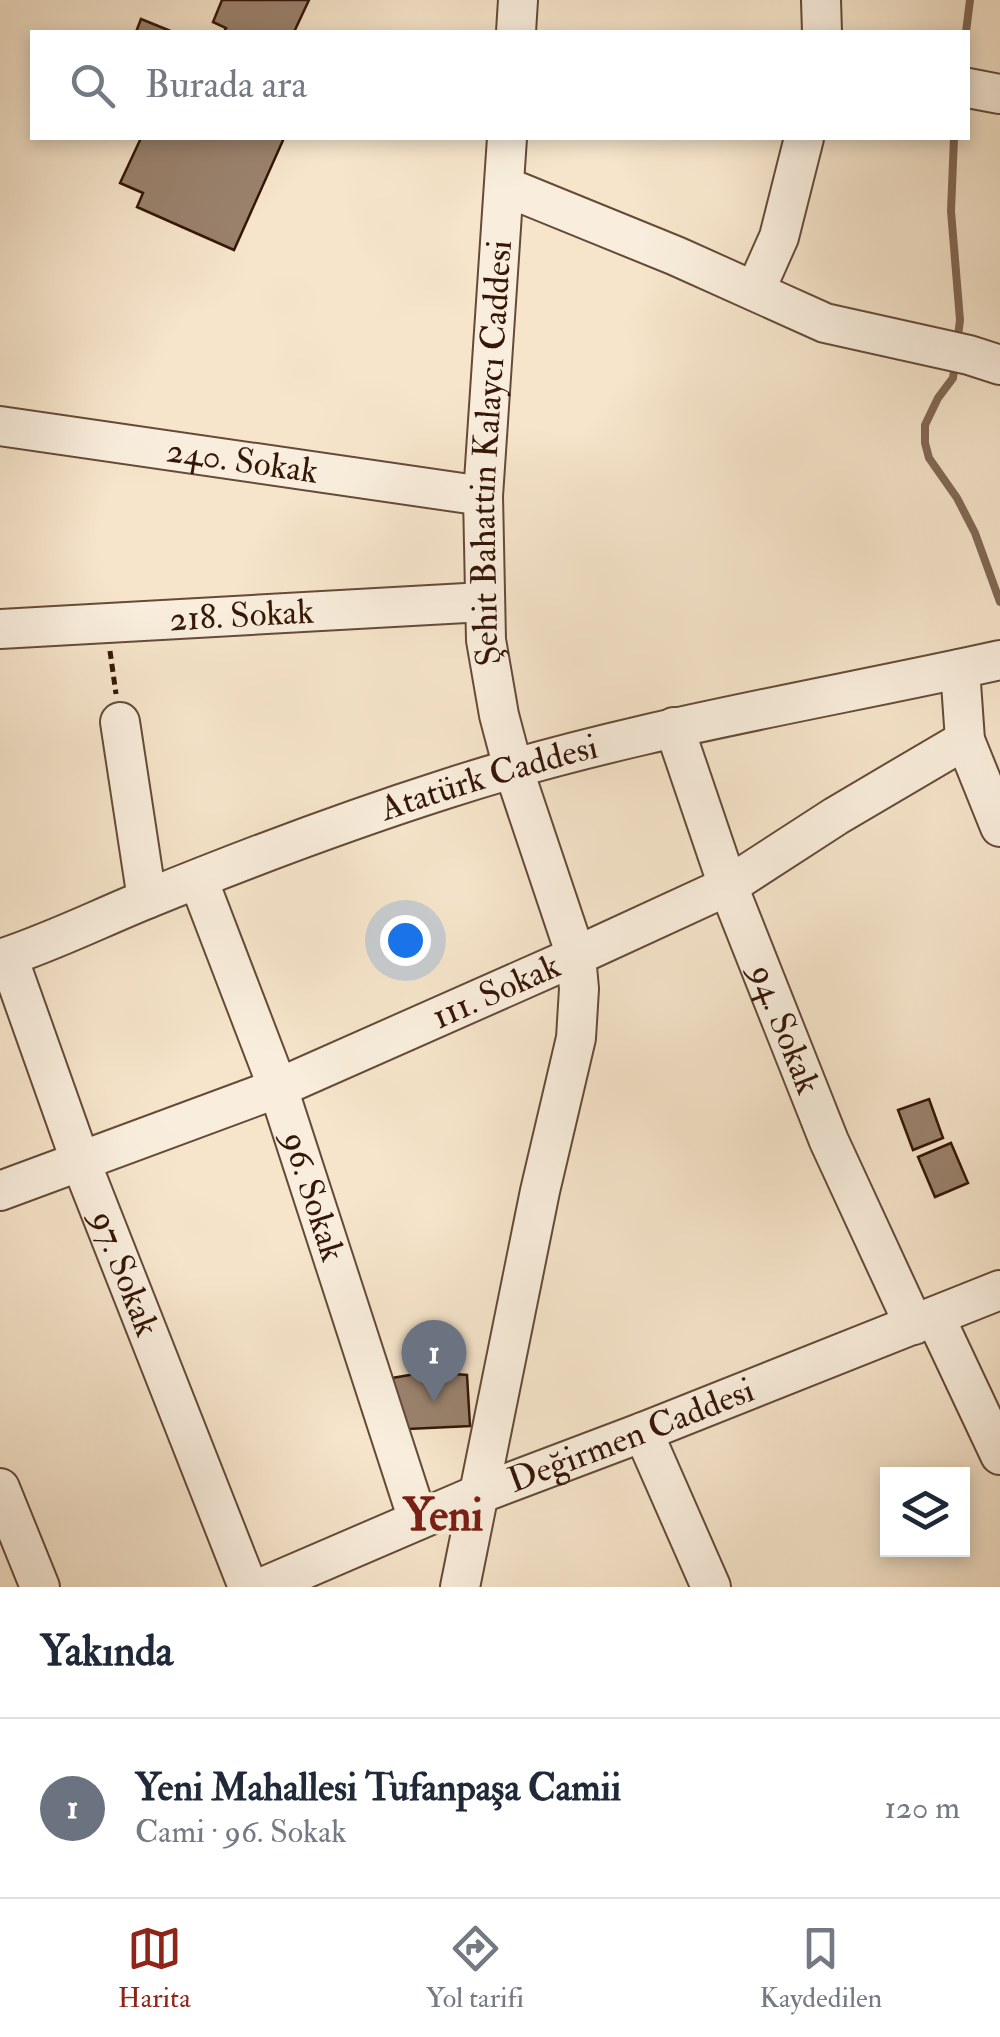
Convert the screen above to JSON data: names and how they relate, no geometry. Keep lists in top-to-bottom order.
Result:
{
  "streets": {
    "street": [
      "Şehit Bahattin Kalaycı Caddesi",
      "240. Sokak",
      "218. Sokak",
      "Atatürk Caddesi",
      "111. Sokak",
      "94. Sokak",
      "96. Sokak",
      "97. Sokak",
      "Değirmen Caddesi"
    ]
  },
  "crossings": [
    ["Şehit Bahattin Kalaycı Caddesi", "240. Sokak"],
    ["Şehit Bahattin Kalaycı Caddesi", "218. Sokak"],
    ["Şehit Bahattin Kalaycı Caddesi", "Atatürk Caddesi"],
    ["Şehit Bahattin Kalaycı Caddesi", "111. Sokak"],
    ["Şehit Bahattin Kalaycı Caddesi", "Değirmen Caddesi"],
    ["Atatürk Caddesi", "94. Sokak"],
    ["Atatürk Caddesi", "96. Sokak"],
    ["Atatürk Caddesi", "97. Sokak"],
    ["111. Sokak", "94. Sokak"],
    ["111. Sokak", "96. Sokak"],
    ["111. Sokak", "97. Sokak"],
    ["94. Sokak", "Değirmen Caddesi"],
    ["96. Sokak", "Değirmen Caddesi"]
  ],
  "districts": ["Yeni"],
  "page": {
    "search": "Burada ara",
    "pins": "1",
    "heading": "Yakında",
    "list": [
      {
        "mark": "1",
        "name": "Yeni Mahallesi Tufanpaşa Camii",
        "note": "Cami · 96. Sokak",
        "value": "120 m"
      }
    ],
    "nav": ["Harita", "Yol tarifi", "Kaydedilen"]
  }
}
